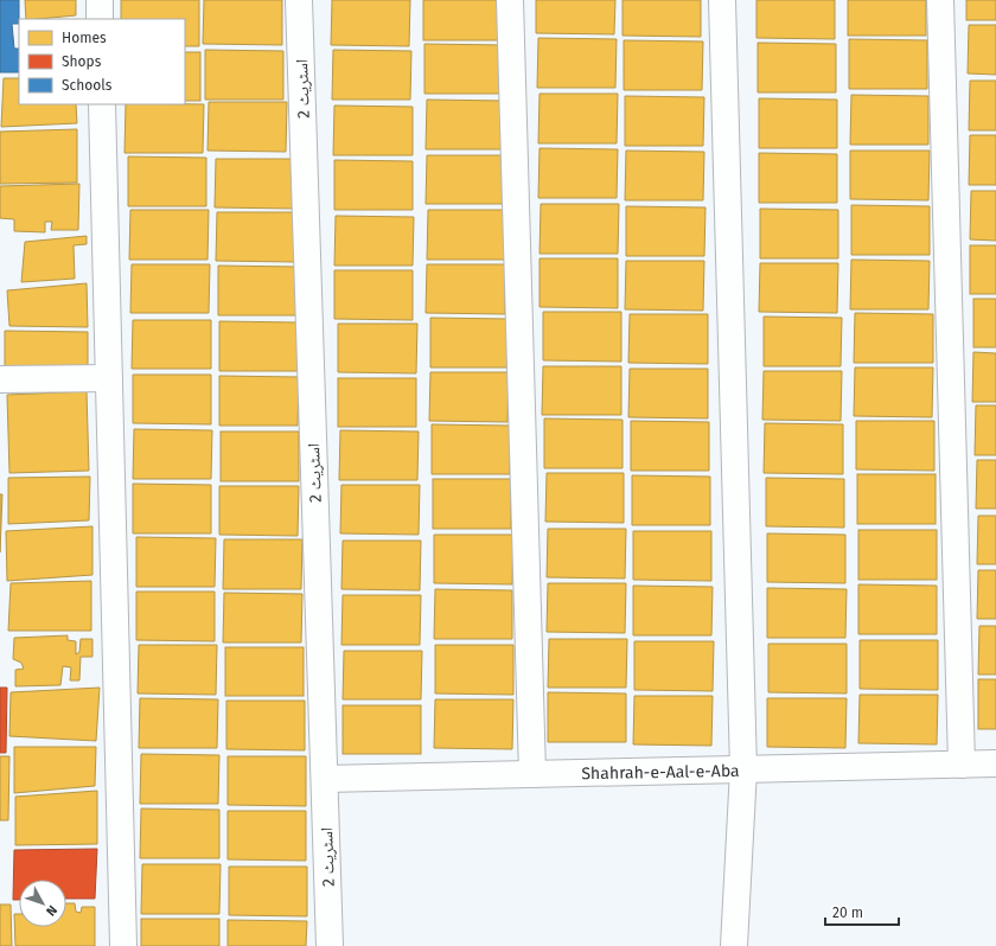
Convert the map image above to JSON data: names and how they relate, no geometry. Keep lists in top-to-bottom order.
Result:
{
  "streets": {
    "street": ["اسٹریٹ 2", "Shahrah-e-Aal-e-Aba"]
  },
  "crossings": [
    ["اسٹریٹ 2", "Shahrah-e-Aal-e-Aba"]
  ],
  "legend": ["Homes", "Shops", "Schools"],
  "scale_bar": "20 m",
  "north": "bottom right"
}
